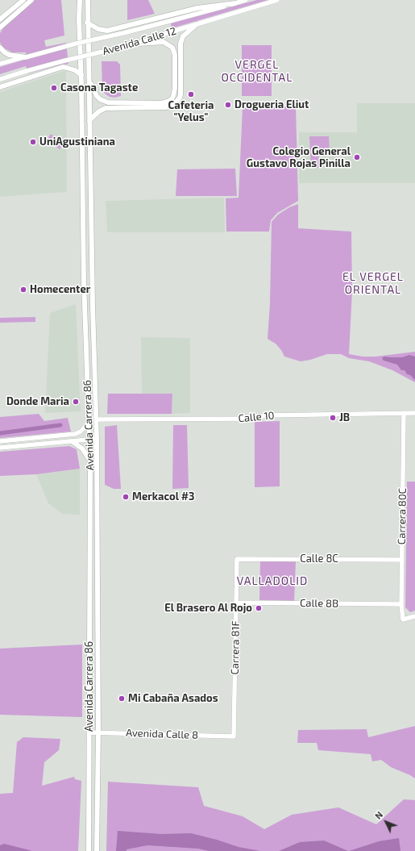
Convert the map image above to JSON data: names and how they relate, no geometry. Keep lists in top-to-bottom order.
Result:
{
  "streets": {
    "main road": ["Avenida Carrera 86"],
    "street": [
      "Avenida Calle 12",
      "Calle 10",
      "Carrera 80C",
      "Calle 8C",
      "Calle 8B",
      "Carrera 81F",
      "Avenida Calle 8"
    ]
  },
  "crossings": [
    ["Calle 10", "Avenida Carrera 86"],
    ["Calle 10", "Carrera 80C"],
    ["Avenida Carrera 86", "Avenida Calle 8"],
    ["Carrera 80C", "Calle 8C"],
    ["Carrera 80C", "Calle 8B"],
    ["Calle 8C", "Carrera 81F"],
    ["Calle 8B", "Carrera 81F"],
    ["Carrera 81F", "Avenida Calle 8"]
  ],
  "districts": ["VERGEL OCCIDENTAL", "EL VERGEL ORIENTAL", "VALLADOLID"],
  "places": [
    "Casona Tagaste",
    "Cafeteria \"Yelus\"",
    "Drogueria Eliut",
    "UniAgustiniana",
    "Colegio General Gustavo Rojas Pinilla",
    "Homecenter",
    "Donde Maria",
    "JB",
    "Merkacol #3",
    "El Brasero Al Rojo",
    "Mi Cabaña Asados"
  ],
  "north": "top left"
}
